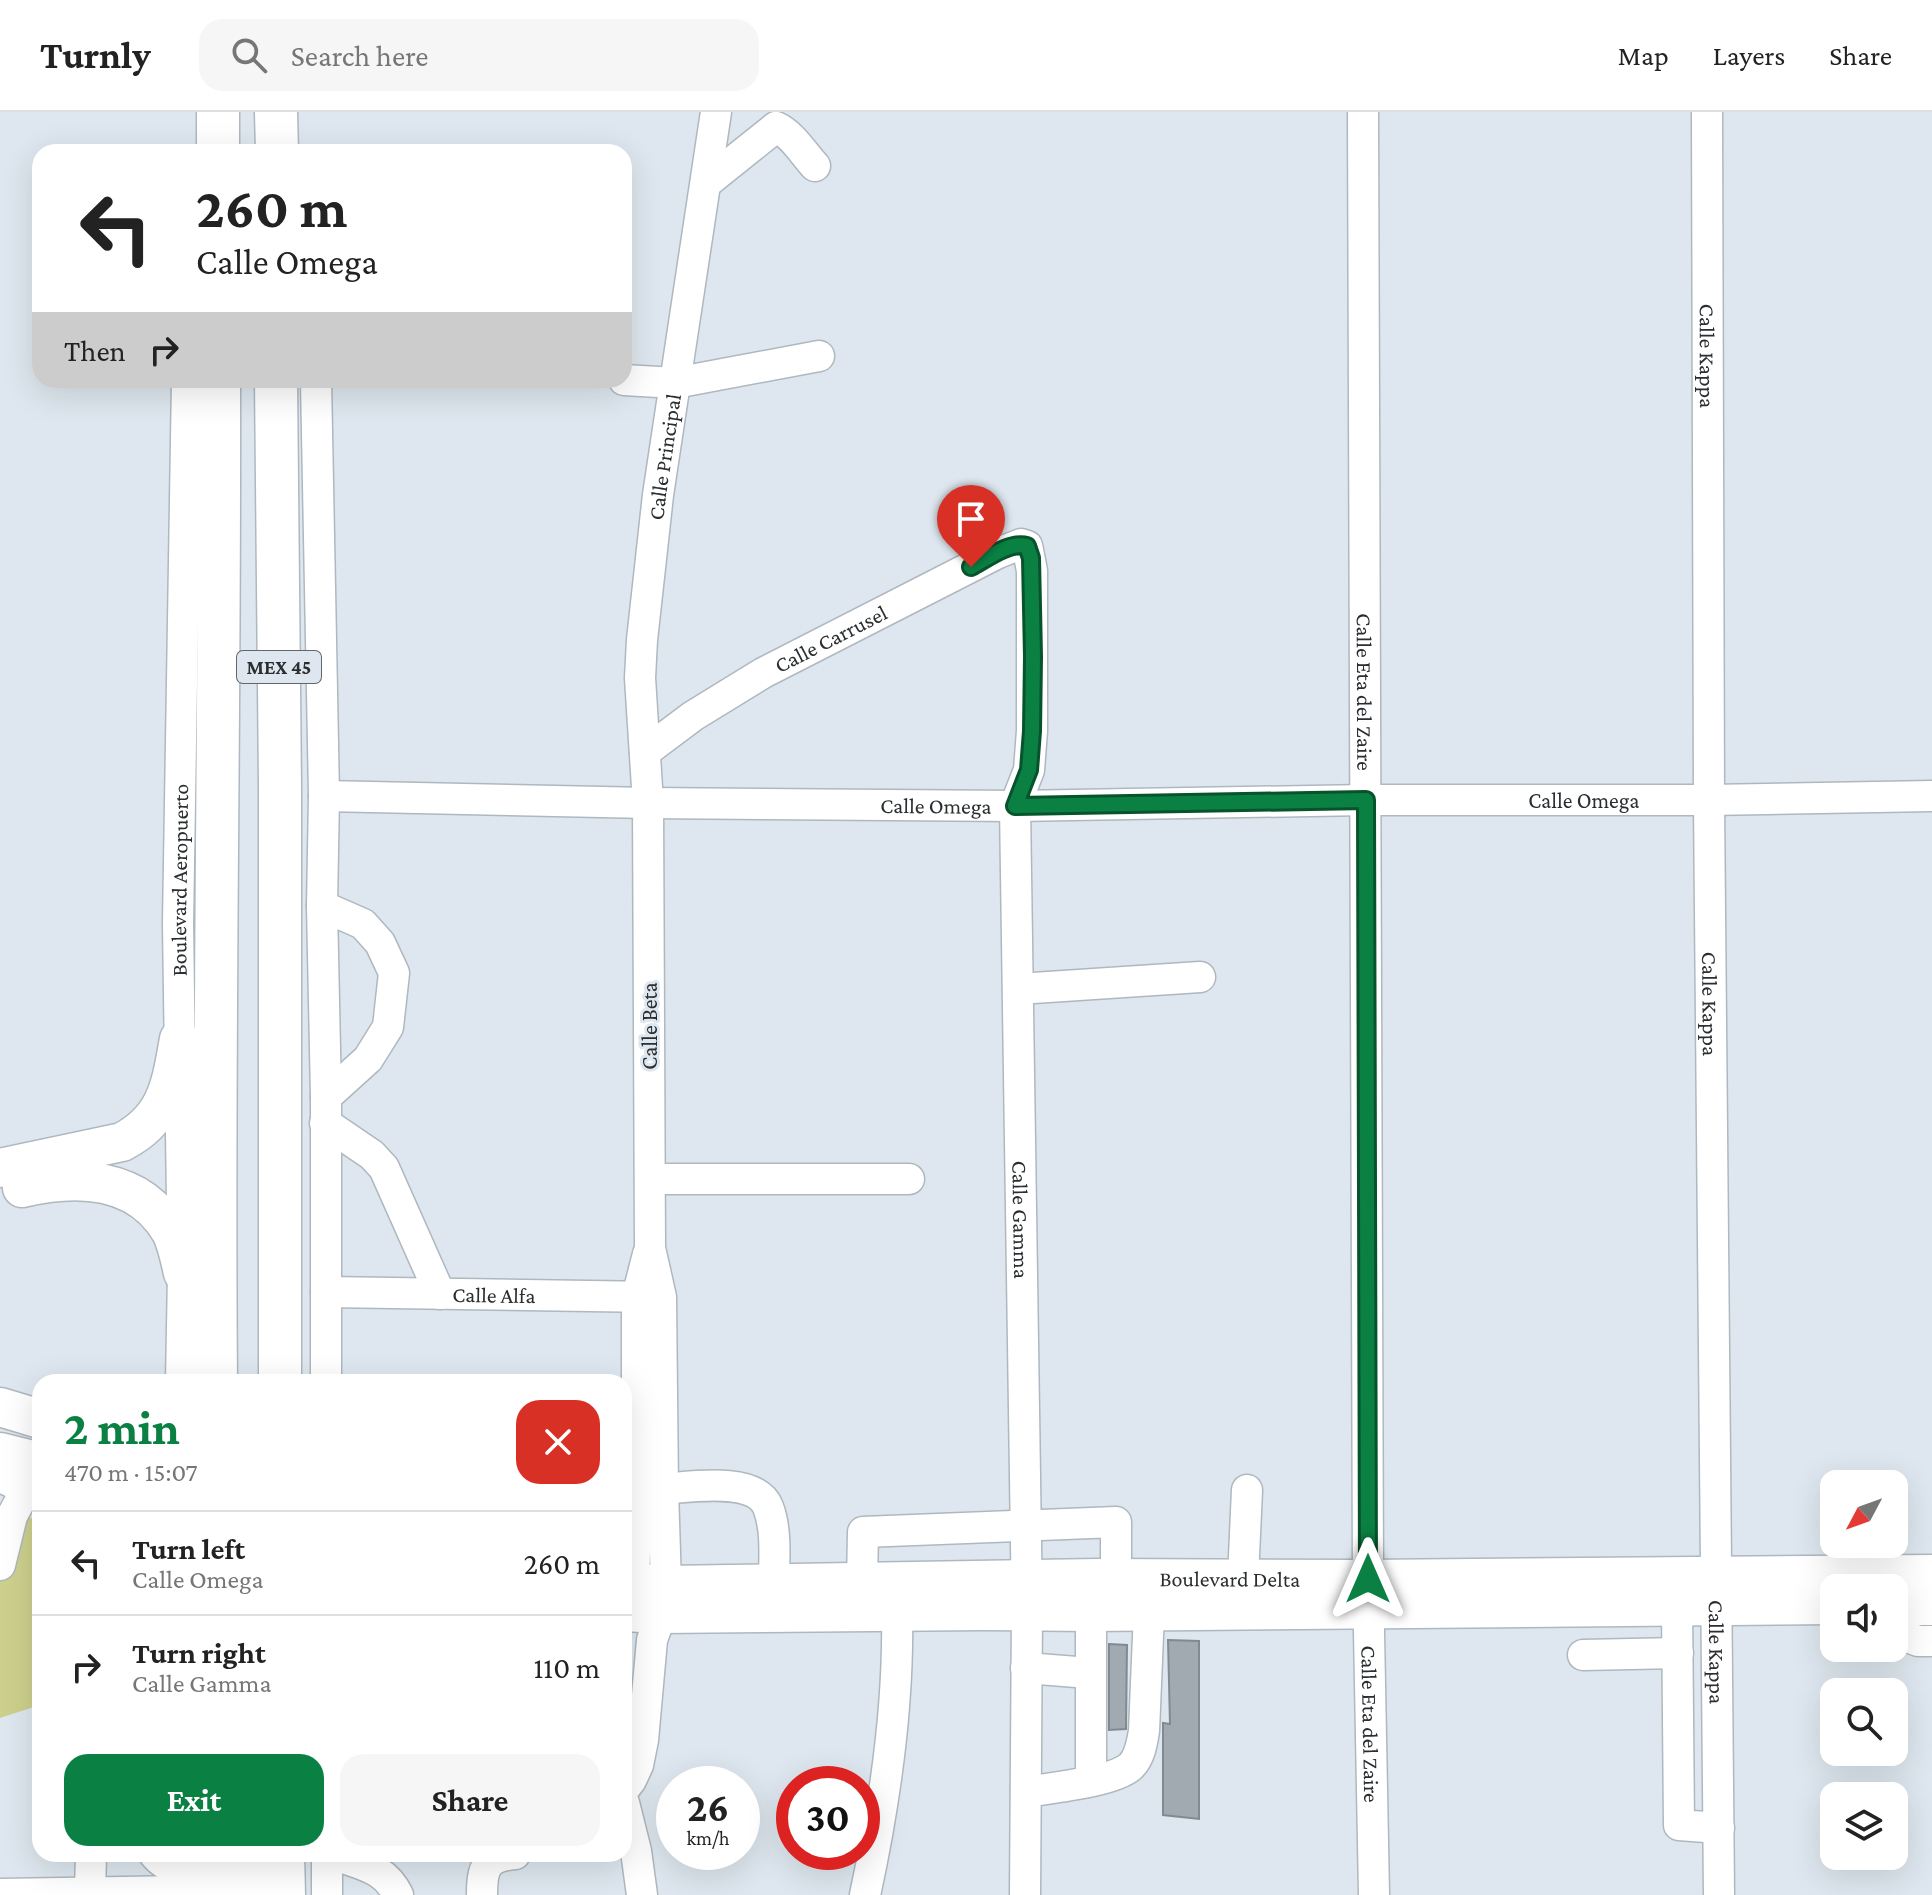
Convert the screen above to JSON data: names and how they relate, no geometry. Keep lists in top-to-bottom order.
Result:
{
  "streets": {
    "highway": ["MEX 45", "Boulevard Aeropuerto"],
    "main road": ["Boulevard Delta"],
    "street": [
      "Calle Kappa",
      "Calle Principal",
      "Calle Carrusel",
      "Calle Eta del Zaire",
      "Calle Omega",
      "Calle Beta",
      "Calle Gamma",
      "Calle Alfa"
    ]
  },
  "crossings": [
    ["Calle Kappa", "Calle Omega"],
    ["Calle Kappa", "Boulevard Delta"],
    ["Calle Principal", "Calle Carrusel"],
    ["Calle Principal", "Calle Omega"],
    ["Calle Principal", "Calle Beta"],
    ["Calle Carrusel", "Calle Gamma"],
    ["Calle Eta del Zaire", "Calle Omega"],
    ["Calle Eta del Zaire", "Boulevard Delta"],
    ["Calle Omega", "Calle Beta"],
    ["Calle Omega", "Calle Gamma"],
    ["Calle Beta", "Calle Alfa"],
    ["Calle Beta", "Boulevard Delta"],
    ["Calle Gamma", "Boulevard Delta"]
  ],
  "north": "bottom left",
  "page": {
    "header": "Turnly",
    "search": "Search here",
    "nav": ["Map", "Layers", "Share"],
    "turn": ["260 m", "Calle Omega"],
    "then": "Then",
    "heading": ["2 min", "470 m · 15:07"],
    "list": [
      {
        "name": "Turn left",
        "note": "Calle Omega",
        "value": "260 m"
      },
      {
        "name": "Turn right",
        "note": "Calle Gamma",
        "value": "110 m"
      }
    ],
    "buttons": ["Exit", "Share"],
    "speed": "26 km/h",
    "limit": "30"
  }
}
